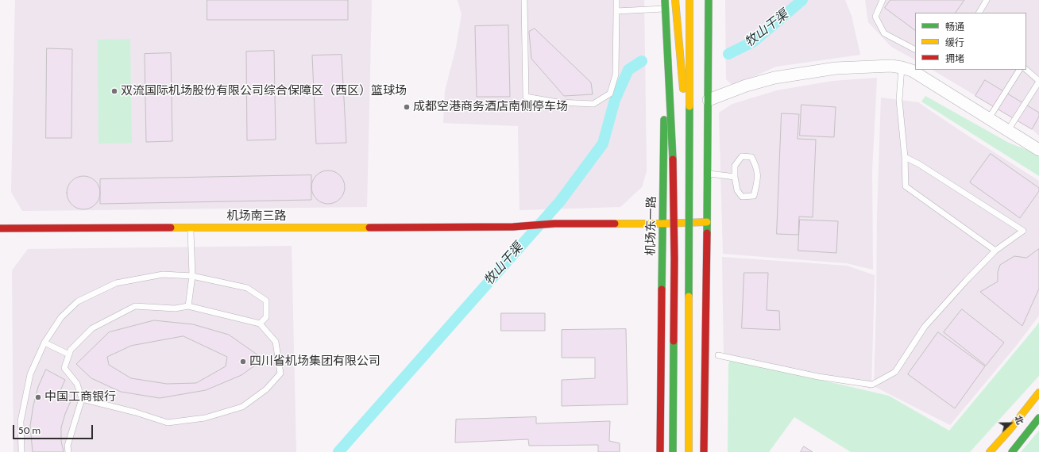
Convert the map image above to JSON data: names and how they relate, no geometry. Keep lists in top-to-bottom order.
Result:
{
  "streets": {
    "main road": ["机场南三路", "机场东一路"]
  },
  "crossings": [
    ["机场南三路", "机场东一路"]
  ],
  "water": ["牧山干渠"],
  "places": [
    "双流国际机场股份有限公司综合保障区（西区）篮球场",
    "成都空港商务酒店南侧停车场",
    "四川省机场集团有限公司",
    "中国工商银行"
  ],
  "legend": ["畅通", "缓行", "拥堵"],
  "scale_bar": "50 m",
  "north": "right"
}
